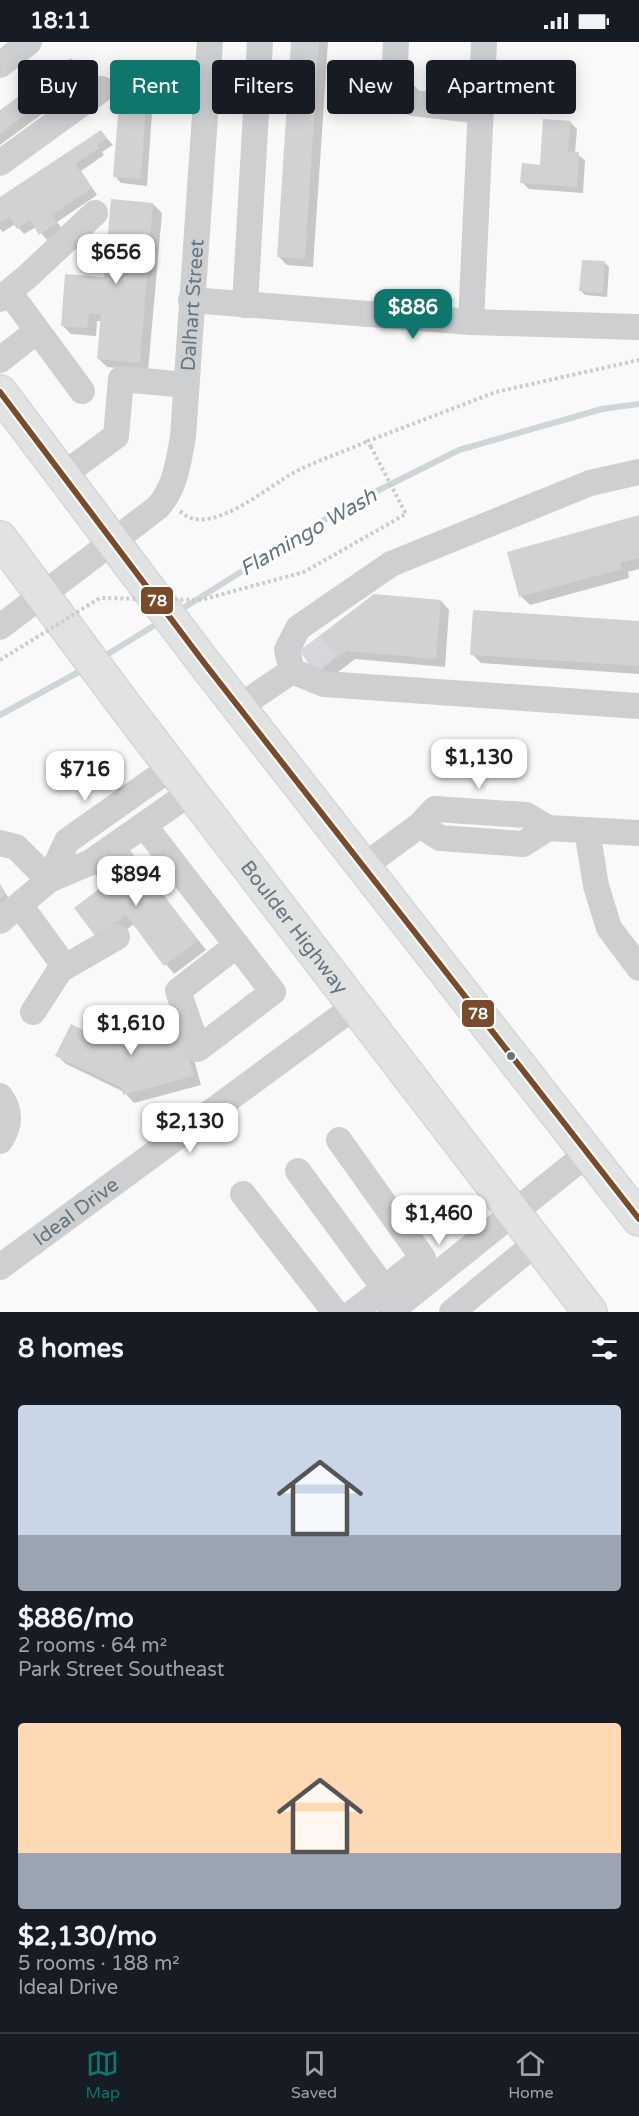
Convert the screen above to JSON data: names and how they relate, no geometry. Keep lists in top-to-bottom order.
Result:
{
  "streets": {
    "main road": ["Boulder Highway"],
    "street": ["Dalhart Street", "Ideal Drive"]
  },
  "crossings": [
    ["Dalhart Street", "Boulder Highway"],
    ["Boulder Highway", "Ideal Drive"]
  ],
  "water": ["Flamingo Wash"],
  "lines": ["transit line 78"],
  "page": {
    "status": "18:11",
    "chip": [
      "Buy",
      "Rent",
      "Filters",
      "New",
      "Apartment"
    ],
    "price": [
      "$656",
      "$886",
      "$1,130",
      "$716",
      "$894",
      "$1,610",
      "$2,130",
      "$1,460"
    ],
    "heading": "8 homes",
    "list": [
      {
        "name": "$886/mo",
        "note": "2 rooms · 64 m² · Park Street Southeast"
      },
      {
        "name": "$2,130/mo",
        "note": "5 rooms · 188 m² · Ideal Drive"
      }
    ],
    "tabs": ["Map", "Saved", "Home"]
  }
}
